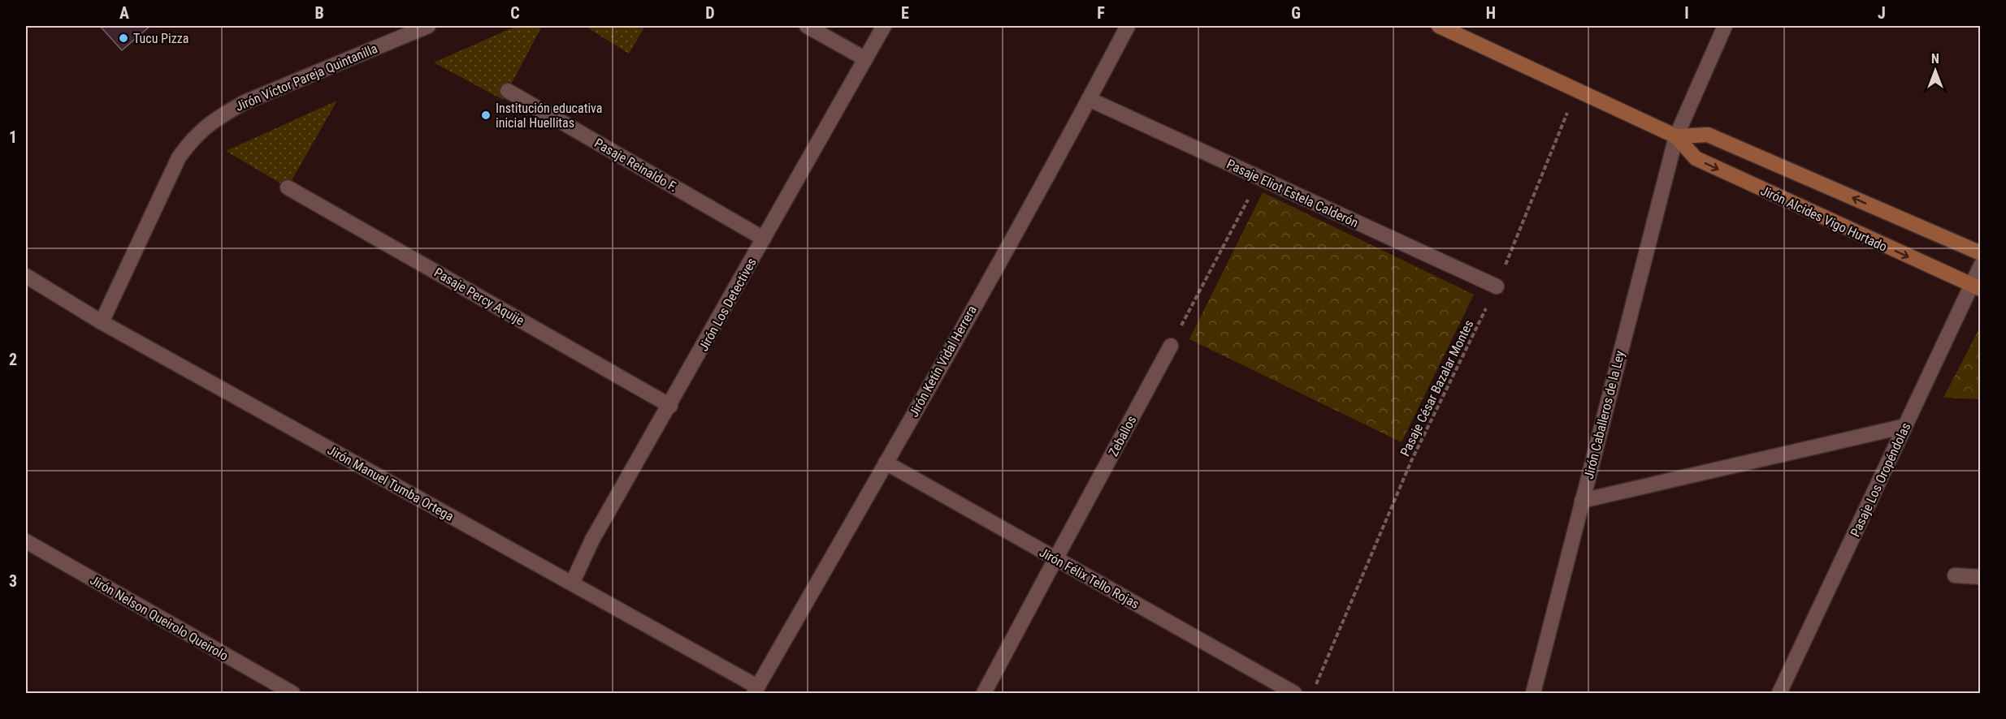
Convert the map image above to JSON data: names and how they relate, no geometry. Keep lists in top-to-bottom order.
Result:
{
  "streets": {
    "street": [
      "Jirón Víctor Pareja Quintanilla",
      "Pasaje Reinaldo F.",
      "Pasaje Eliot Estela Calderón",
      "Jirón Alcides Vigo Hurtado",
      "Pasaje Percy Aquije",
      "Jirón Los Detectives",
      "Jirón Ketín Vidal Herrera",
      "Jirón Caballeros de la Ley",
      "Zeballos",
      "Pasaje Los Oropéndolas",
      "Jirón Manuel Tumba Ortega",
      "Jirón Félix Tello Rojas",
      "Jirón Nelson Queirolo Queirolo"
    ],
    "path": ["Pasaje César Bazalar Montes"]
  },
  "crossings": [
    ["Jirón Víctor Pareja Quintanilla", "Jirón Manuel Tumba Ortega"],
    ["Pasaje Reinaldo F.", "Jirón Los Detectives"],
    ["Pasaje Eliot Estela Calderón", "Jirón Ketín Vidal Herrera"],
    ["Pasaje Eliot Estela Calderón", "Pasaje César Bazalar Montes"],
    ["Jirón Alcides Vigo Hurtado", "Pasaje César Bazalar Montes"],
    ["Jirón Alcides Vigo Hurtado", "Jirón Caballeros de la Ley"],
    ["Jirón Alcides Vigo Hurtado", "Pasaje Los Oropéndolas"],
    ["Pasaje Percy Aquije", "Jirón Los Detectives"],
    ["Jirón Los Detectives", "Jirón Manuel Tumba Ortega"],
    ["Jirón Ketín Vidal Herrera", "Jirón Manuel Tumba Ortega"],
    ["Jirón Ketín Vidal Herrera", "Jirón Félix Tello Rojas"],
    ["Zeballos", "Jirón Félix Tello Rojas"]
  ],
  "places": ["Tucu Pizza", "Institución educativa inicial Huellitas"],
  "north": "top",
  "grid": {
    "columns": [
      "A",
      "B",
      "C",
      "D",
      "E",
      "F",
      "G",
      "H",
      "I",
      "J"
    ],
    "rows": ["1", "2", "3"]
  }
}
